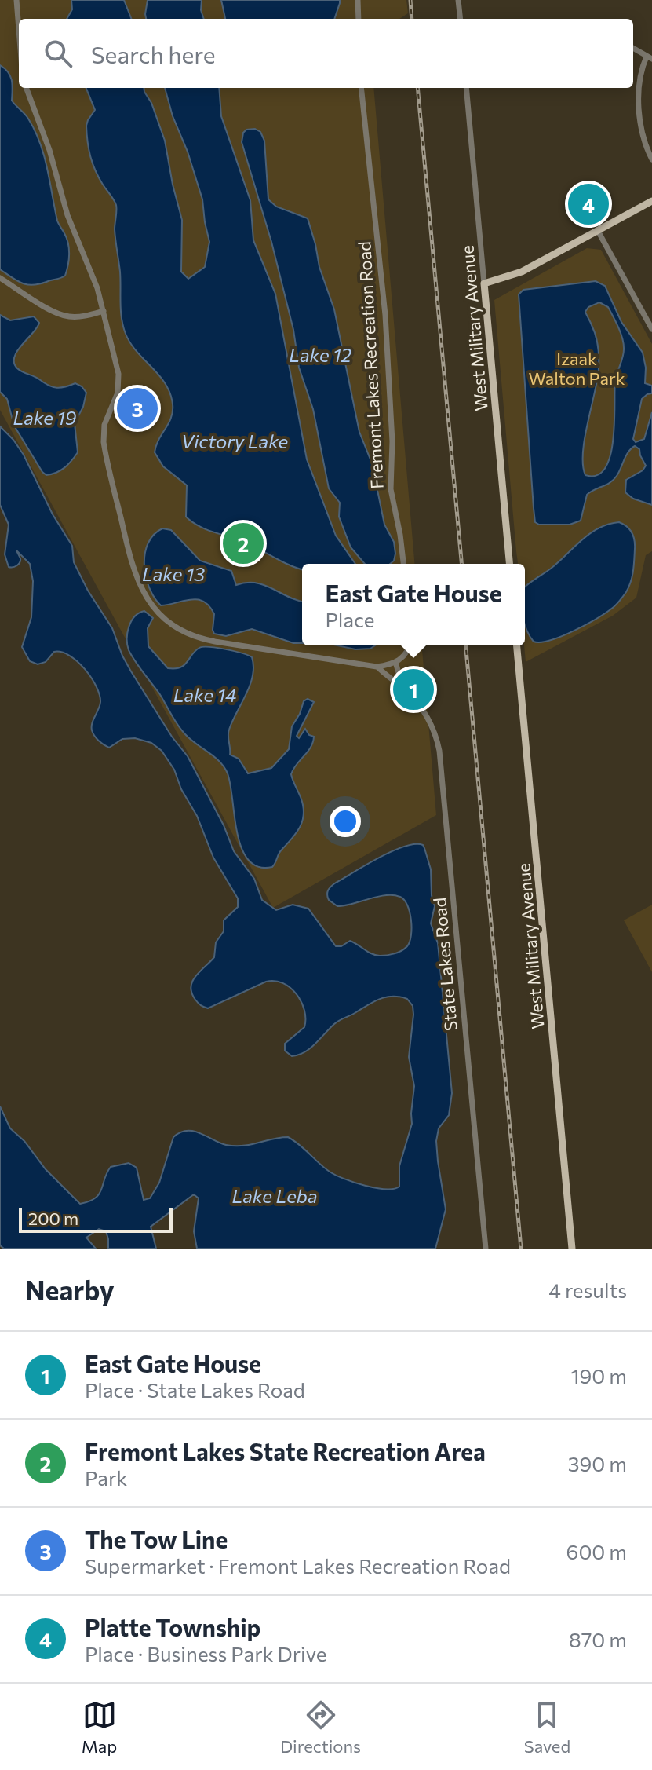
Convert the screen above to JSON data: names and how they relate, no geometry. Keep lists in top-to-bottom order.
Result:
{
  "streets": {
    "main road": ["West Military Avenue"],
    "street": ["Fremont Lakes Recreation Road", "State Lakes Road"]
  },
  "water": [
    "Lake 12",
    "Lake 19",
    "Victory Lake",
    "Lake 13",
    "Lake 14",
    "Lake Leba"
  ],
  "parks": ["Izaak Walton Park"],
  "scale_bar": "200 m",
  "page": {
    "search": "Search here",
    "pins": [
      "4",
      "3",
      "2",
      "1"
    ],
    "popup": ["East Gate House", "Place"],
    "scale": "200 m",
    "heading": ["Nearby", "4 results"],
    "list": [
      {
        "mark": "1",
        "name": "East Gate House",
        "note": "Place · State Lakes Road",
        "value": "190 m"
      },
      {
        "mark": "2",
        "name": "Fremont Lakes State Recreation Area",
        "note": "Park",
        "value": "390 m"
      },
      {
        "mark": "3",
        "name": "The Tow Line",
        "note": "Supermarket · Fremont Lakes Recreation Road",
        "value": "600 m"
      },
      {
        "mark": "4",
        "name": "Platte Township",
        "note": "Place · Business Park Drive",
        "value": "870 m"
      }
    ],
    "nav": ["Map", "Directions", "Saved"]
  }
}
